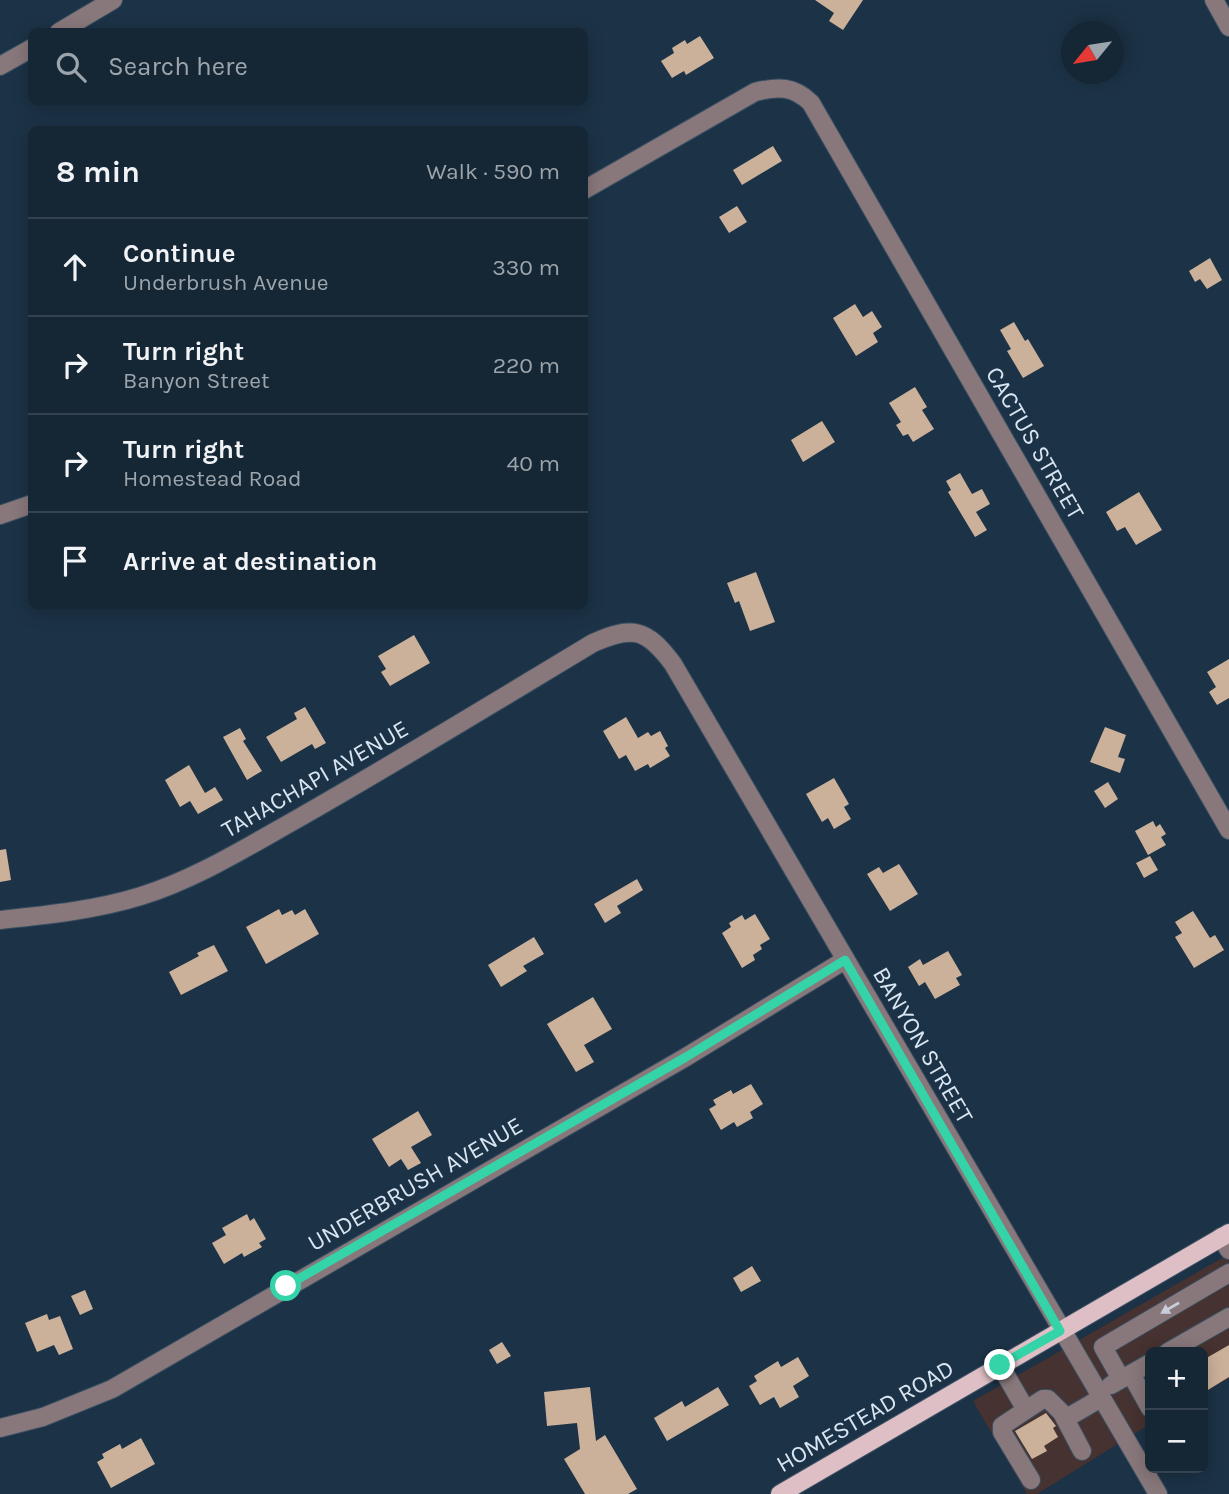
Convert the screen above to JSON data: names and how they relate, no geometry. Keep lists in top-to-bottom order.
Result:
{
  "streets": {
    "main road": ["HOMESTEAD ROAD"],
    "street": [
      "CACTUS STREET",
      "TAHACHAPI AVENUE",
      "BANYON STREET",
      "UNDERBRUSH AVENUE"
    ]
  },
  "crossings": [
    ["TAHACHAPI AVENUE", "BANYON STREET"],
    ["BANYON STREET", "UNDERBRUSH AVENUE"],
    ["BANYON STREET", "HOMESTEAD ROAD"]
  ],
  "north": "bottom left",
  "page": {
    "search": "Search here",
    "heading": ["8 min", "Walk · 590 m"],
    "list": [
      ["Continue", "Underbrush Avenue", "330 m"],
      ["Turn right", "Banyon Street", "220 m"],
      ["Turn right", "Homestead Road", "40 m"],
      "Arrive at destination"
    ],
    "map_buttons": ["+", "−"]
  }
}
